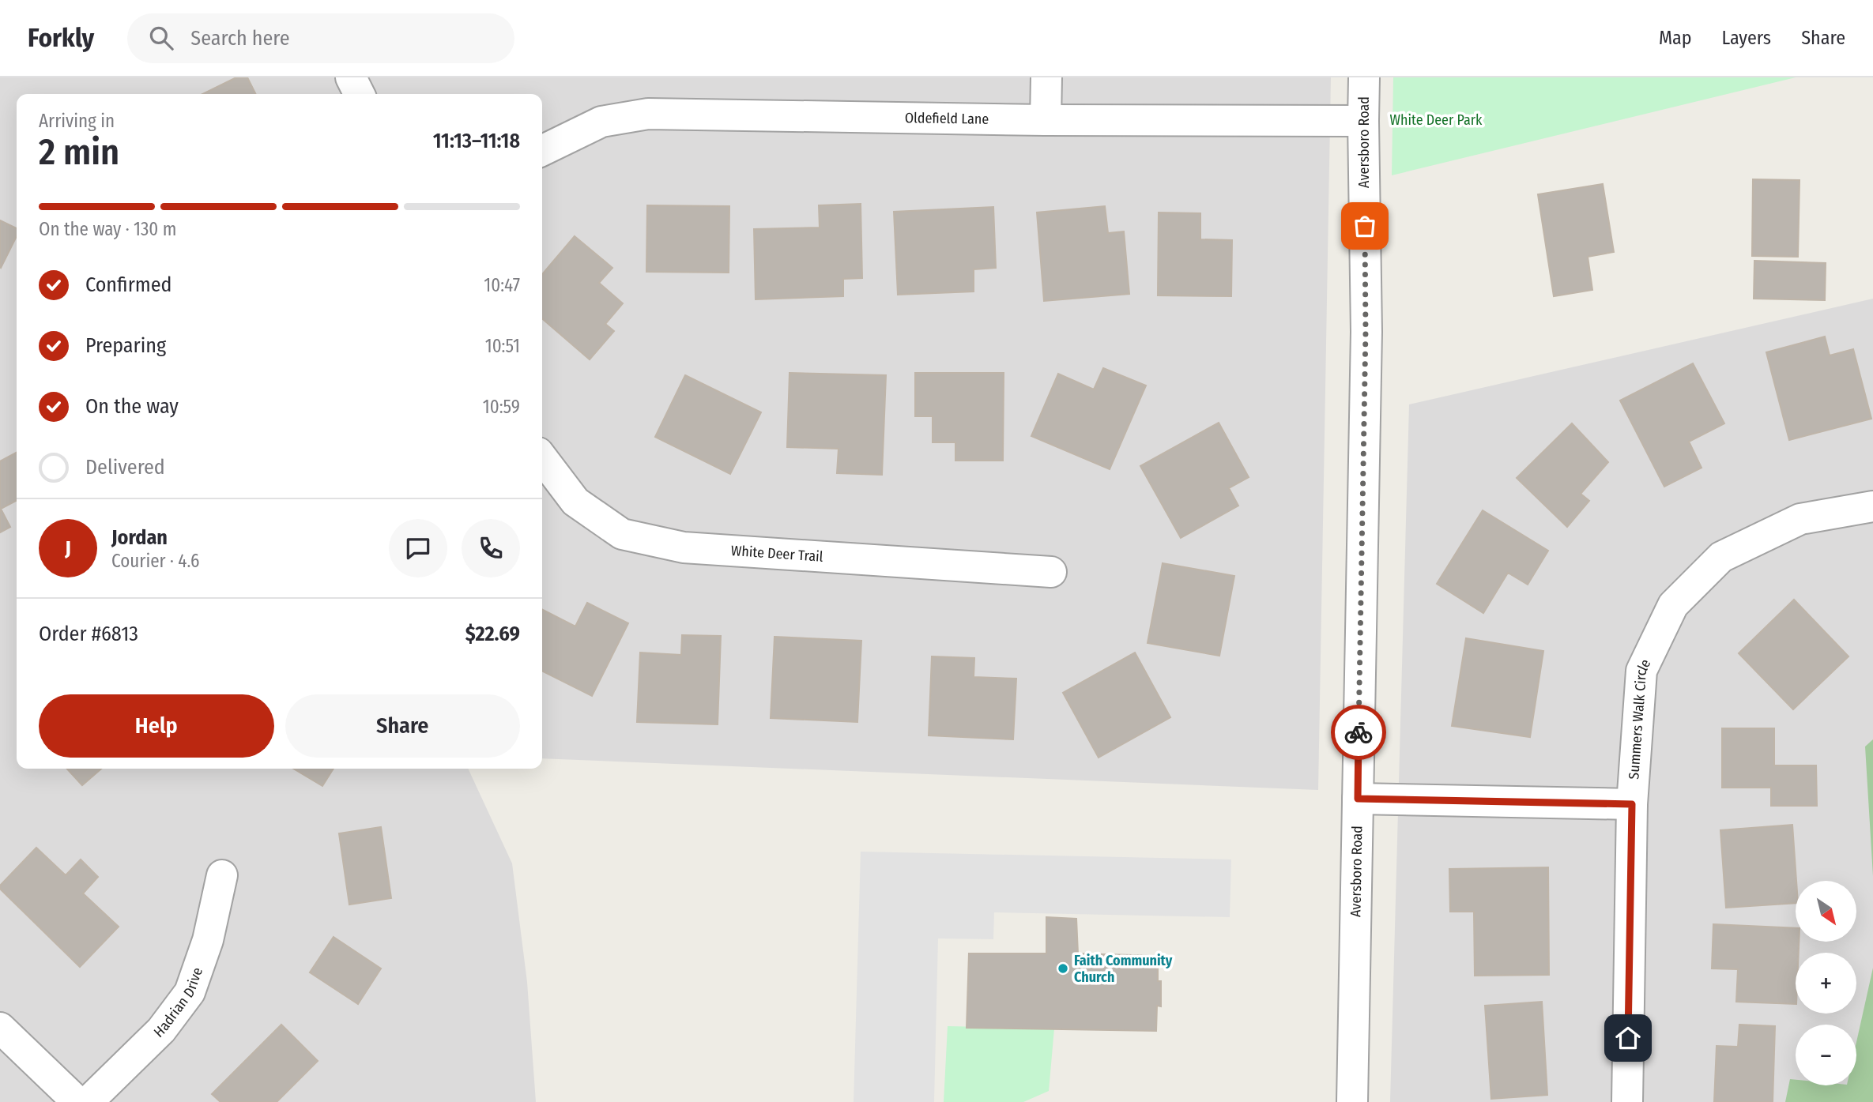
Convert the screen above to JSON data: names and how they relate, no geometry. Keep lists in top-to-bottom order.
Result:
{
  "streets": {
    "street": [
      "Oldefield Lane",
      "Aversboro Road",
      "White Deer Trail",
      "Summers Walk Circle",
      "Hadrian Drive"
    ]
  },
  "crossings": [
    ["Oldefield Lane", "Aversboro Road"]
  ],
  "parks": ["White Deer Park"],
  "places": ["Faith Community Church"],
  "north": "bottom right",
  "page": {
    "header": "Forkly",
    "search": "Search here",
    "nav": ["Map", "Layers", "Share"],
    "heading": ["2 min", "Arriving in", "11:13–11:18"],
    "panel": [
      "Jordan",
      "Courier · 4.6",
      "Order #6813",
      "$22.69"
    ],
    "bar": "On the way · 130 m",
    "list": [
      ["Confirmed", "10:47"],
      ["Preparing", "10:51"],
      ["On the way", "10:59"],
      "Delivered"
    ],
    "round": "J",
    "buttons": ["Help", "Share"],
    "map_buttons": ["+", "−"]
  }
}
